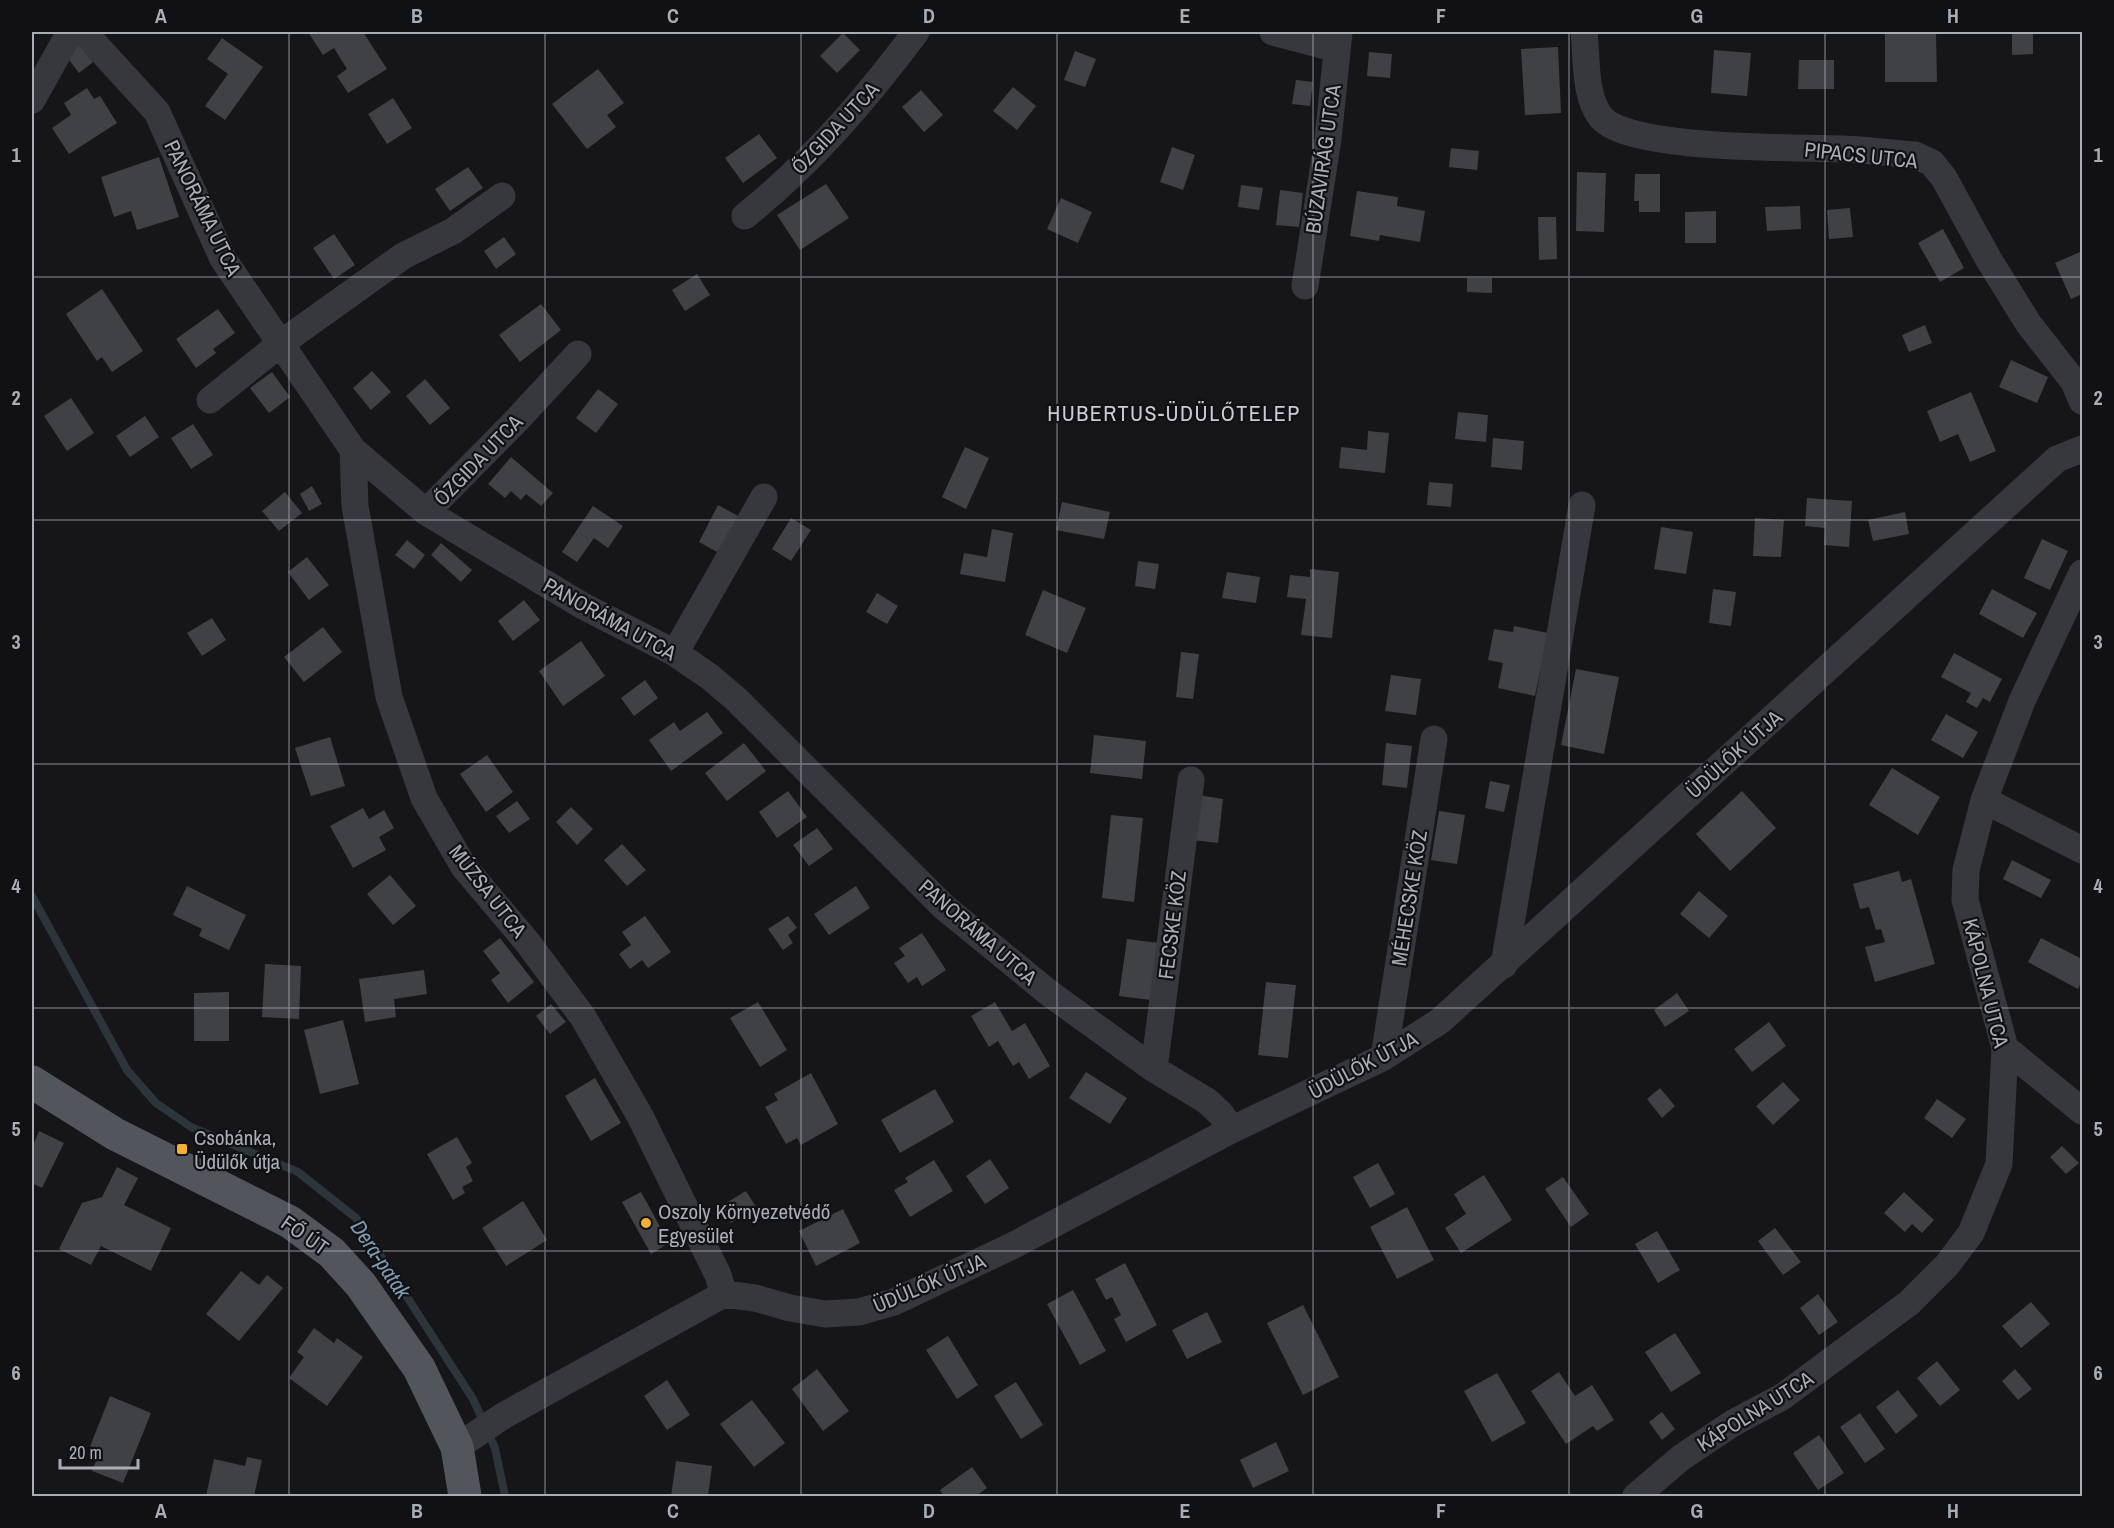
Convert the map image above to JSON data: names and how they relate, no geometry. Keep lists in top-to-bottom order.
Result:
{
  "streets": {
    "main road": ["FŐ ÚT"],
    "street": [
      "ŐZGIDA UTCA",
      "PIPACS UTCA",
      "BÚZAVIRÁG UTCA",
      "PANORÁMA UTCA",
      "ÜDÜLŐK ÚTJA",
      "MÚZSA UTCA",
      "MÉHECSKE KÖZ",
      "FECSKE KÖZ",
      "KÁPOLNA UTCA"
    ]
  },
  "crossings": [
    ["ŐZGIDA UTCA", "PANORÁMA UTCA"],
    ["PANORÁMA UTCA", "ÜDÜLŐK ÚTJA"],
    ["PANORÁMA UTCA", "MÚZSA UTCA"],
    ["PANORÁMA UTCA", "FECSKE KÖZ"],
    ["ÜDÜLŐK ÚTJA", "MÚZSA UTCA"],
    ["ÜDÜLŐK ÚTJA", "MÉHECSKE KÖZ"]
  ],
  "districts": ["HUBERTUS-ÜDÜLŐTELEP"],
  "water": ["Dera-patak"],
  "places": {
    "transit": ["Csobánka, Üdülők útja"],
    "other": ["Oszoly Környezetvédő Egyesület"]
  },
  "scale_bar": "20 m",
  "grid": {
    "columns": [
      "A",
      "B",
      "C",
      "D",
      "E",
      "F",
      "G",
      "H"
    ],
    "rows": [
      "1",
      "2",
      "3",
      "4",
      "5",
      "6"
    ]
  }
}
